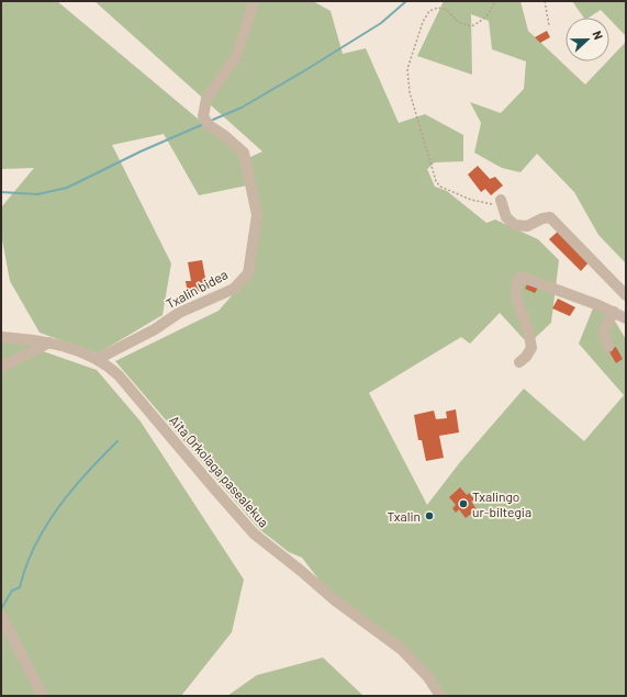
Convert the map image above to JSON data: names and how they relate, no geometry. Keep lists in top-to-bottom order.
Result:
{
  "streets": {
    "street": ["Txalin bidea", "Aita Orkolaga pasealekua"]
  },
  "crossings": [
    ["Txalin bidea", "Aita Orkolaga pasealekua"]
  ],
  "places": ["Txalingo ur-biltegia", "Txalin"],
  "north": "right"
}
